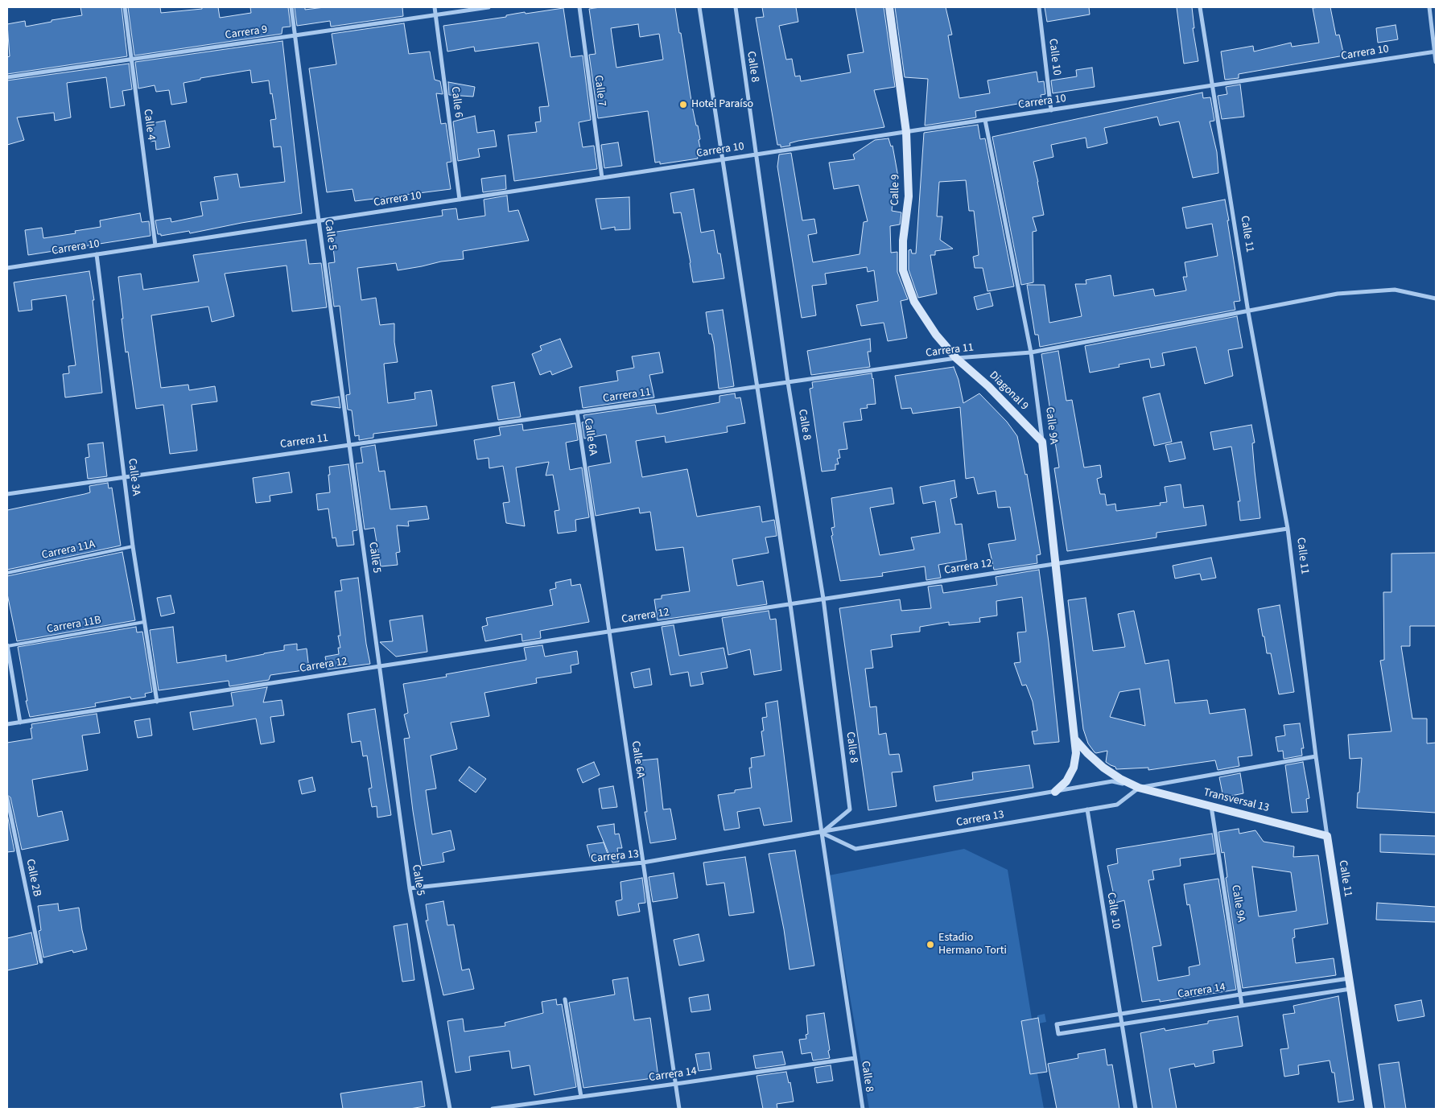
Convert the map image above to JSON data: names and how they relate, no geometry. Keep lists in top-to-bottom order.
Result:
{
  "streets": {
    "street": [
      "Carrera 9",
      "Carrera 10",
      "Calle 10",
      "Calle 8",
      "Calle 7",
      "Calle 6",
      "Calle 4",
      "Calle 9",
      "Calle 11",
      "Calle 5",
      "Carrera 11",
      "Diagonal 9",
      "Calle 9A",
      "Calle 6A",
      "Calle 3A",
      "Carrera 12",
      "Transversal 13",
      "Carrera 13",
      "Calle 2B",
      "Carrera 14"
    ],
    "lane": ["Carrera 11A", "Carrera 11B"]
  },
  "crossings": [
    ["Carrera 9", "Calle 6"],
    ["Carrera 9", "Calle 4"],
    ["Carrera 9", "Calle 5"],
    ["Carrera 10", "Calle 10"],
    ["Carrera 10", "Calle 8"],
    ["Carrera 10", "Calle 7"],
    ["Carrera 10", "Calle 6"],
    ["Carrera 10", "Calle 4"],
    ["Carrera 10", "Calle 9"],
    ["Carrera 10", "Calle 11"],
    ["Carrera 10", "Calle 5"],
    ["Carrera 10", "Calle 9A"],
    ["Carrera 10", "Calle 3A"],
    ["Calle 10", "Carrera 13"],
    ["Calle 10", "Carrera 14"],
    ["Calle 8", "Carrera 11"],
    ["Calle 8", "Carrera 12"],
    ["Calle 8", "Carrera 13"],
    ["Calle 8", "Carrera 14"],
    ["Calle 9", "Carrera 11"],
    ["Calle 9", "Diagonal 9"],
    ["Calle 11", "Carrera 11"],
    ["Calle 11", "Carrera 12"],
    ["Calle 11", "Transversal 13"],
    ["Calle 11", "Carrera 13"],
    ["Calle 11", "Carrera 14"],
    ["Calle 5", "Carrera 11"],
    ["Calle 5", "Carrera 12"],
    ["Calle 5", "Carrera 13"],
    ["Carrera 11", "Diagonal 9"],
    ["Carrera 11", "Calle 9A"],
    ["Carrera 11", "Calle 6A"],
    ["Carrera 11", "Calle 3A"],
    ["Diagonal 9", "Calle 9A"],
    ["Calle 9A", "Carrera 12"],
    ["Calle 9A", "Transversal 13"],
    ["Calle 9A", "Carrera 13"],
    ["Calle 9A", "Carrera 14"],
    ["Calle 6A", "Carrera 12"],
    ["Calle 6A", "Carrera 13"],
    ["Calle 6A", "Carrera 14"],
    ["Calle 3A", "Carrera 11A"],
    ["Calle 3A", "Carrera 12"],
    ["Calle 3A", "Carrera 11B"],
    ["Transversal 13", "Carrera 13"]
  ],
  "places": ["Hotel Paraíso", "Estadio Hermano Torti"]
}
